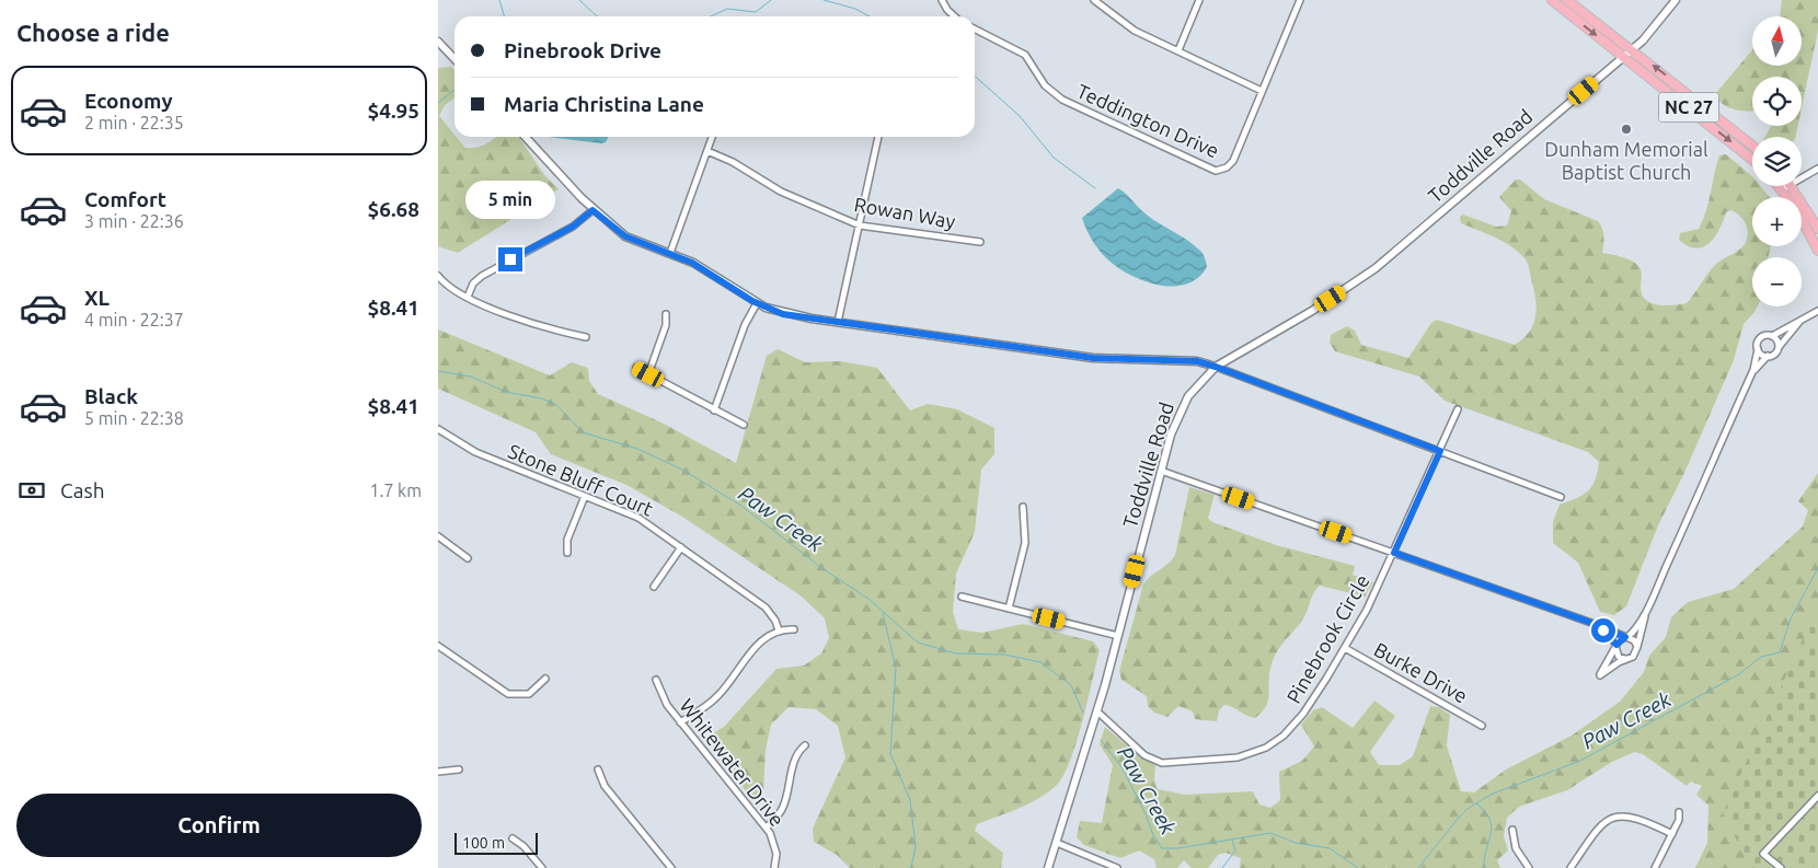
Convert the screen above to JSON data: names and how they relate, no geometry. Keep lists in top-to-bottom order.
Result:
{
  "streets": {
    "main road": ["NC 27"],
    "street": [
      "Teddington Drive",
      "Toddville Road",
      "Rowan Way",
      "Stone Bluff Court",
      "Pinebrook Circle",
      "Burke Drive",
      "Whitewater Drive"
    ]
  },
  "crossings": [
    ["NC 27", "Toddville Road"],
    ["Toddville Road", "Pinebrook Circle"],
    ["Pinebrook Circle", "Burke Drive"]
  ],
  "water": ["Paw Creek"],
  "places": ["Dunham Memorial Baptist Church"],
  "scale_bar": "100 m",
  "north": "top",
  "page": {
    "heading": "Choose a ride",
    "map_buttons": ["+", "−"],
    "banner": ["Pinebrook Drive", "Maria Christina Lane"],
    "list": [
      {
        "name": "Economy",
        "note": "2 min · 22:35",
        "value": "$4.95"
      },
      {
        "name": "Comfort",
        "note": "3 min · 22:36",
        "value": "$6.68"
      },
      {
        "name": "XL",
        "note": "4 min · 22:37",
        "value": "$8.41"
      },
      {
        "name": "Black",
        "note": "5 min · 22:38",
        "value": "$8.41"
      }
    ],
    "bubble": "5 min",
    "pay": ["Cash", "1.7 km"],
    "buttons": "Confirm",
    "scale": "100 m"
  }
}
